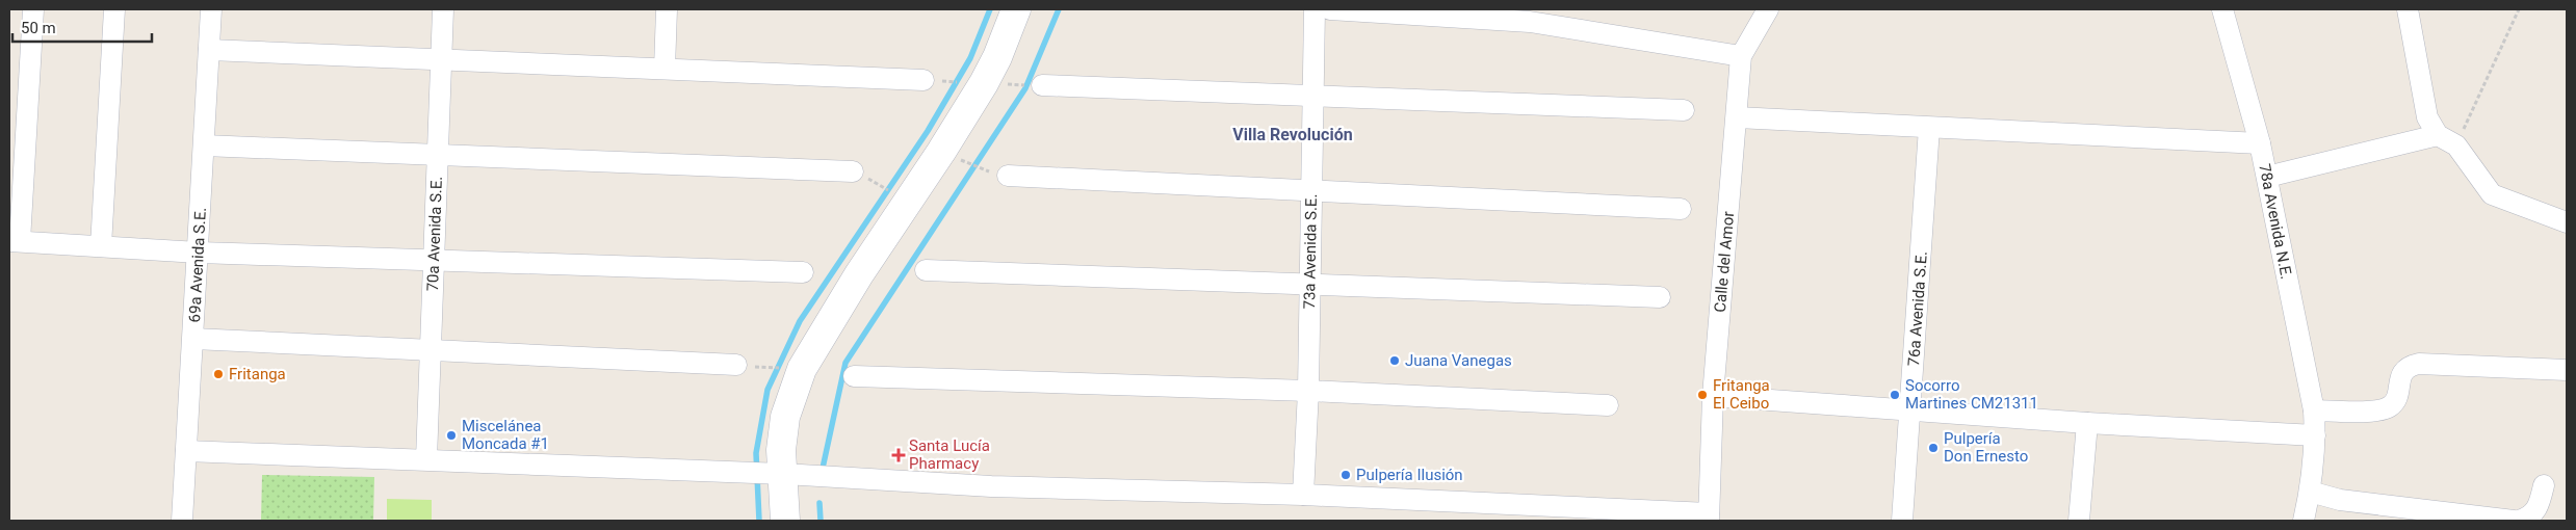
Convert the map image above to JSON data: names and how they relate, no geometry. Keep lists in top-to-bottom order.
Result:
{
  "streets": {
    "street": [
      "78a Avenida N.E.",
      "70a Avenida S.E.",
      "73a Avenida S.E.",
      "Calle del Amor",
      "69a Avenida S.E.",
      "76a Avenida S.E."
    ]
  },
  "districts": ["Villa Revolución"],
  "places": {
    "other": [
      "Juana Vanegas",
      "Fritanga",
      "Fritanga El Ceibo",
      "Socorro Martines CM21311",
      "Miscelánea Moncada #1",
      "Pulpería Don Ernesto",
      "Pulpería Ilusión"
    ],
    "health": ["Santa Lucía Pharmacy"]
  },
  "scale_bar": "50 m"
}
